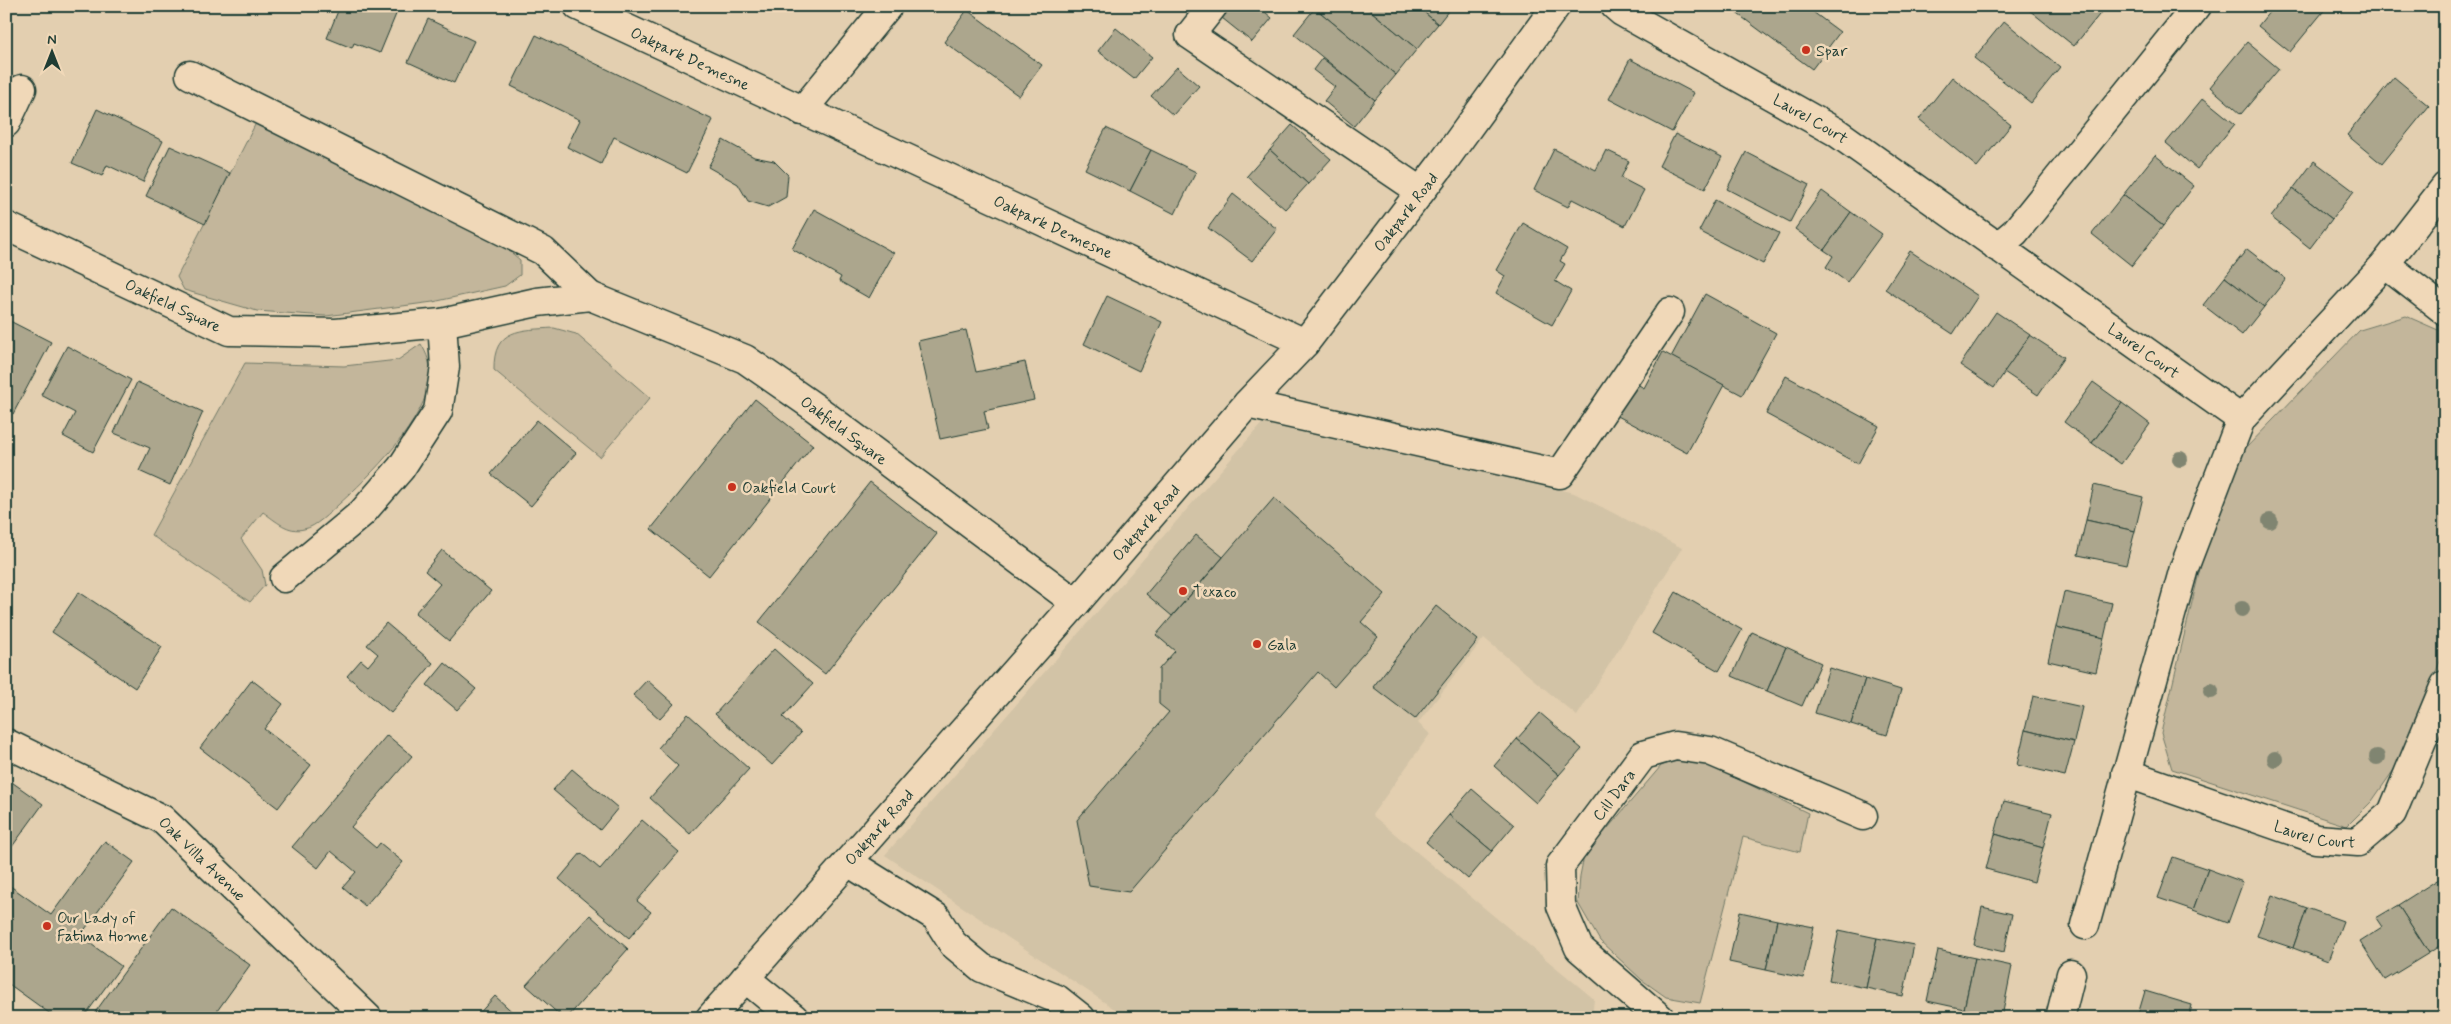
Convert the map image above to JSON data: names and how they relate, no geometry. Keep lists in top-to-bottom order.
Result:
{
  "streets": {
    "street": [
      "Oakpark Demesne",
      "Laurel Court",
      "Oakpark Road",
      "Oakfield Square",
      "Cill Dara",
      "Oak Villa Avenue"
    ]
  },
  "crossings": [
    ["Oakpark Demesne", "Oakpark Road"],
    ["Oakpark Road", "Oakfield Square"]
  ],
  "places": [
    "Spar",
    "Oakfield Court",
    "Texaco",
    "Gala",
    "Our Lady of Fatima Home"
  ],
  "north": "top"
}
